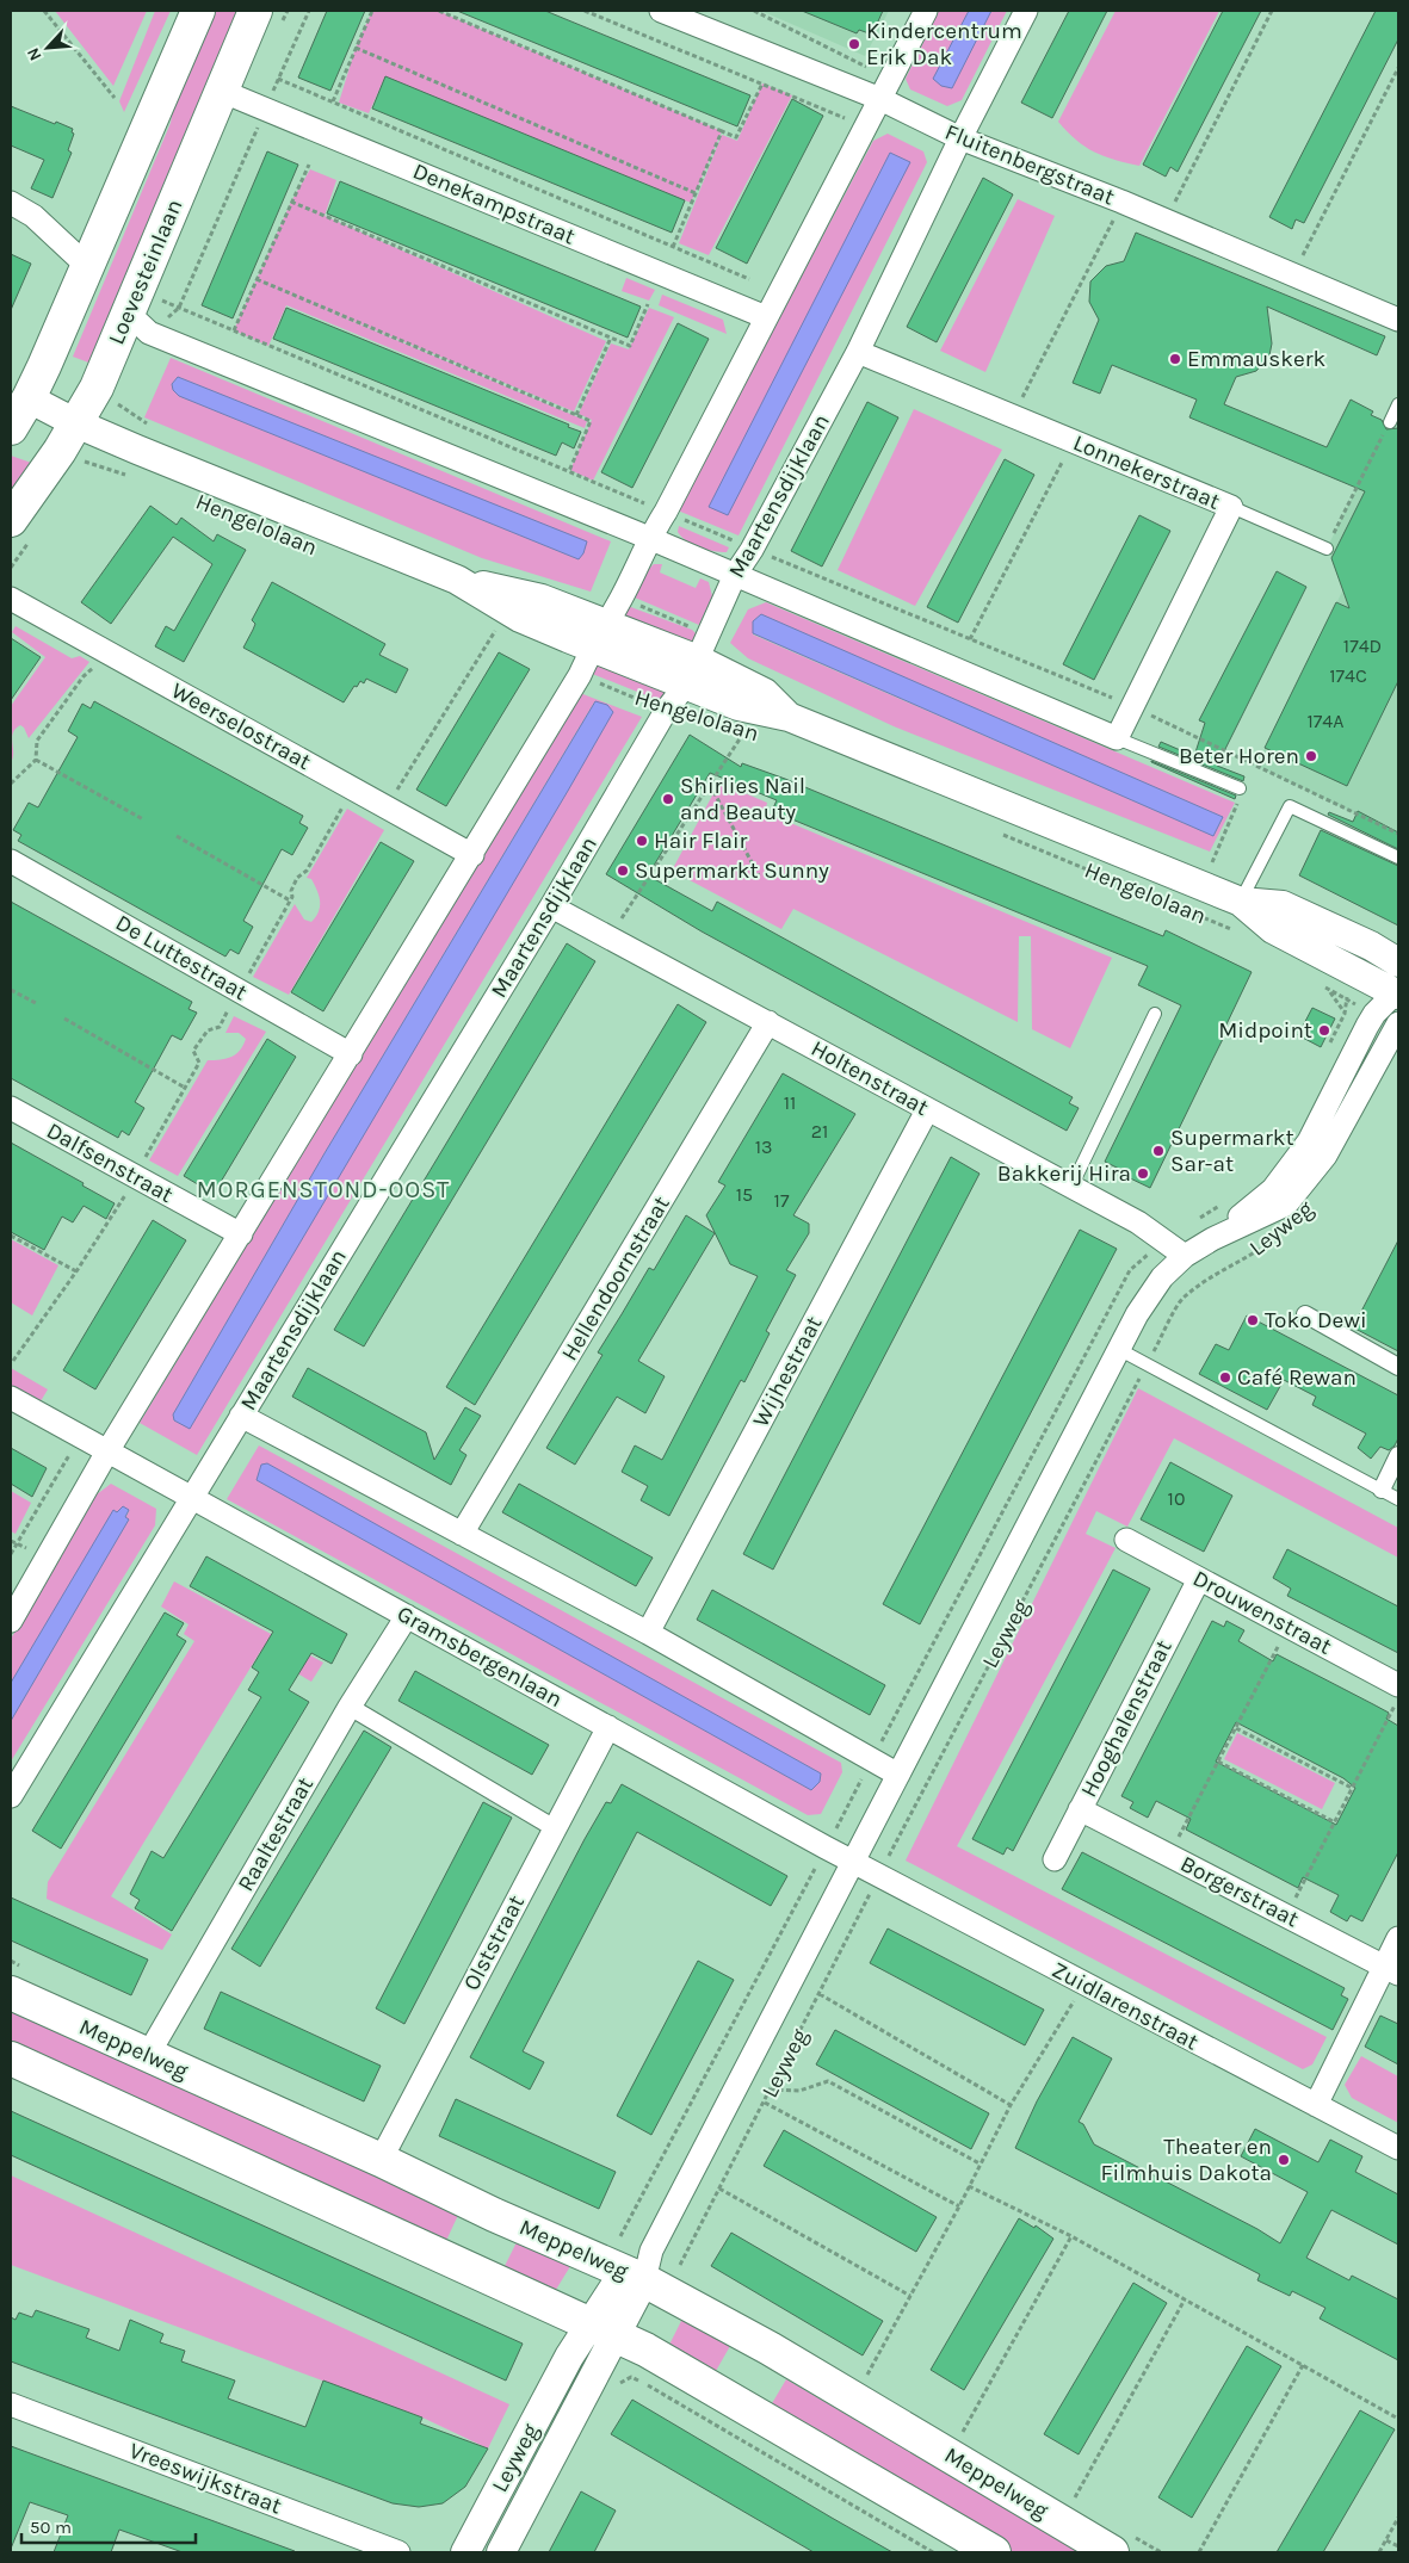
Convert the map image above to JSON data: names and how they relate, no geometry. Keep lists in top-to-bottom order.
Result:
{
  "streets": {
    "main road": ["Loevesteinlaan", "Meppelweg"],
    "street": [
      "Fluitenbergstraat",
      "Denekampstraat",
      "Lonnekerstraat",
      "Maartensdijklaan",
      "Hengelolaan",
      "Weerselostraat",
      "De Luttestraat",
      "Holtenstraat",
      "Dalfsenstraat",
      "Leyweg",
      "Hellendoornstraat",
      "Wijhestraat",
      "Drouwenstraat",
      "Gramsbergenlaan",
      "Hooghalenstraat",
      "Raaltestraat",
      "Borgerstraat",
      "Olststraat",
      "Zuidlarenstraat",
      "Vreeswijkstraat"
    ]
  },
  "crossings": [
    ["Fluitenbergstraat", "Maartensdijklaan"],
    ["Denekampstraat", "Loevesteinlaan"],
    ["Loevesteinlaan", "Hengelolaan"],
    ["Lonnekerstraat", "Maartensdijklaan"],
    ["Maartensdijklaan", "Hengelolaan"],
    ["Maartensdijklaan", "Holtenstraat"],
    ["Maartensdijklaan", "Gramsbergenlaan"],
    ["Hengelolaan", "Leyweg"],
    ["Holtenstraat", "Leyweg"],
    ["Holtenstraat", "Hellendoornstraat"],
    ["Holtenstraat", "Wijhestraat"],
    ["Leyweg", "Gramsbergenlaan"],
    ["Leyweg", "Zuidlarenstraat"],
    ["Leyweg", "Meppelweg"],
    ["Drouwenstraat", "Hooghalenstraat"],
    ["Gramsbergenlaan", "Raaltestraat"],
    ["Gramsbergenlaan", "Olststraat"],
    ["Gramsbergenlaan", "Zuidlarenstraat"],
    ["Hooghalenstraat", "Borgerstraat"],
    ["Raaltestraat", "Meppelweg"],
    ["Olststraat", "Meppelweg"]
  ],
  "districts": ["MORGENSTOND-OOST"],
  "places": [
    "Kindercentrum Erik Dak",
    "Emmauskerk",
    "Beter Horen",
    "Shirlies Nail and Beauty",
    "Hair Flair",
    "Supermarkt Sunny",
    "Midpoint",
    "Supermarkt Sar-at",
    "Bakkerij Hira",
    "Toko Dewi",
    "Café Rewan",
    "Theater en Filmhuis Dakota"
  ],
  "house_numbers": [
    "174D",
    "174C",
    "174A",
    "11",
    "21",
    "13",
    "15",
    "17",
    "10"
  ],
  "scale_bar": "50 m",
  "north": "bottom left"
}
